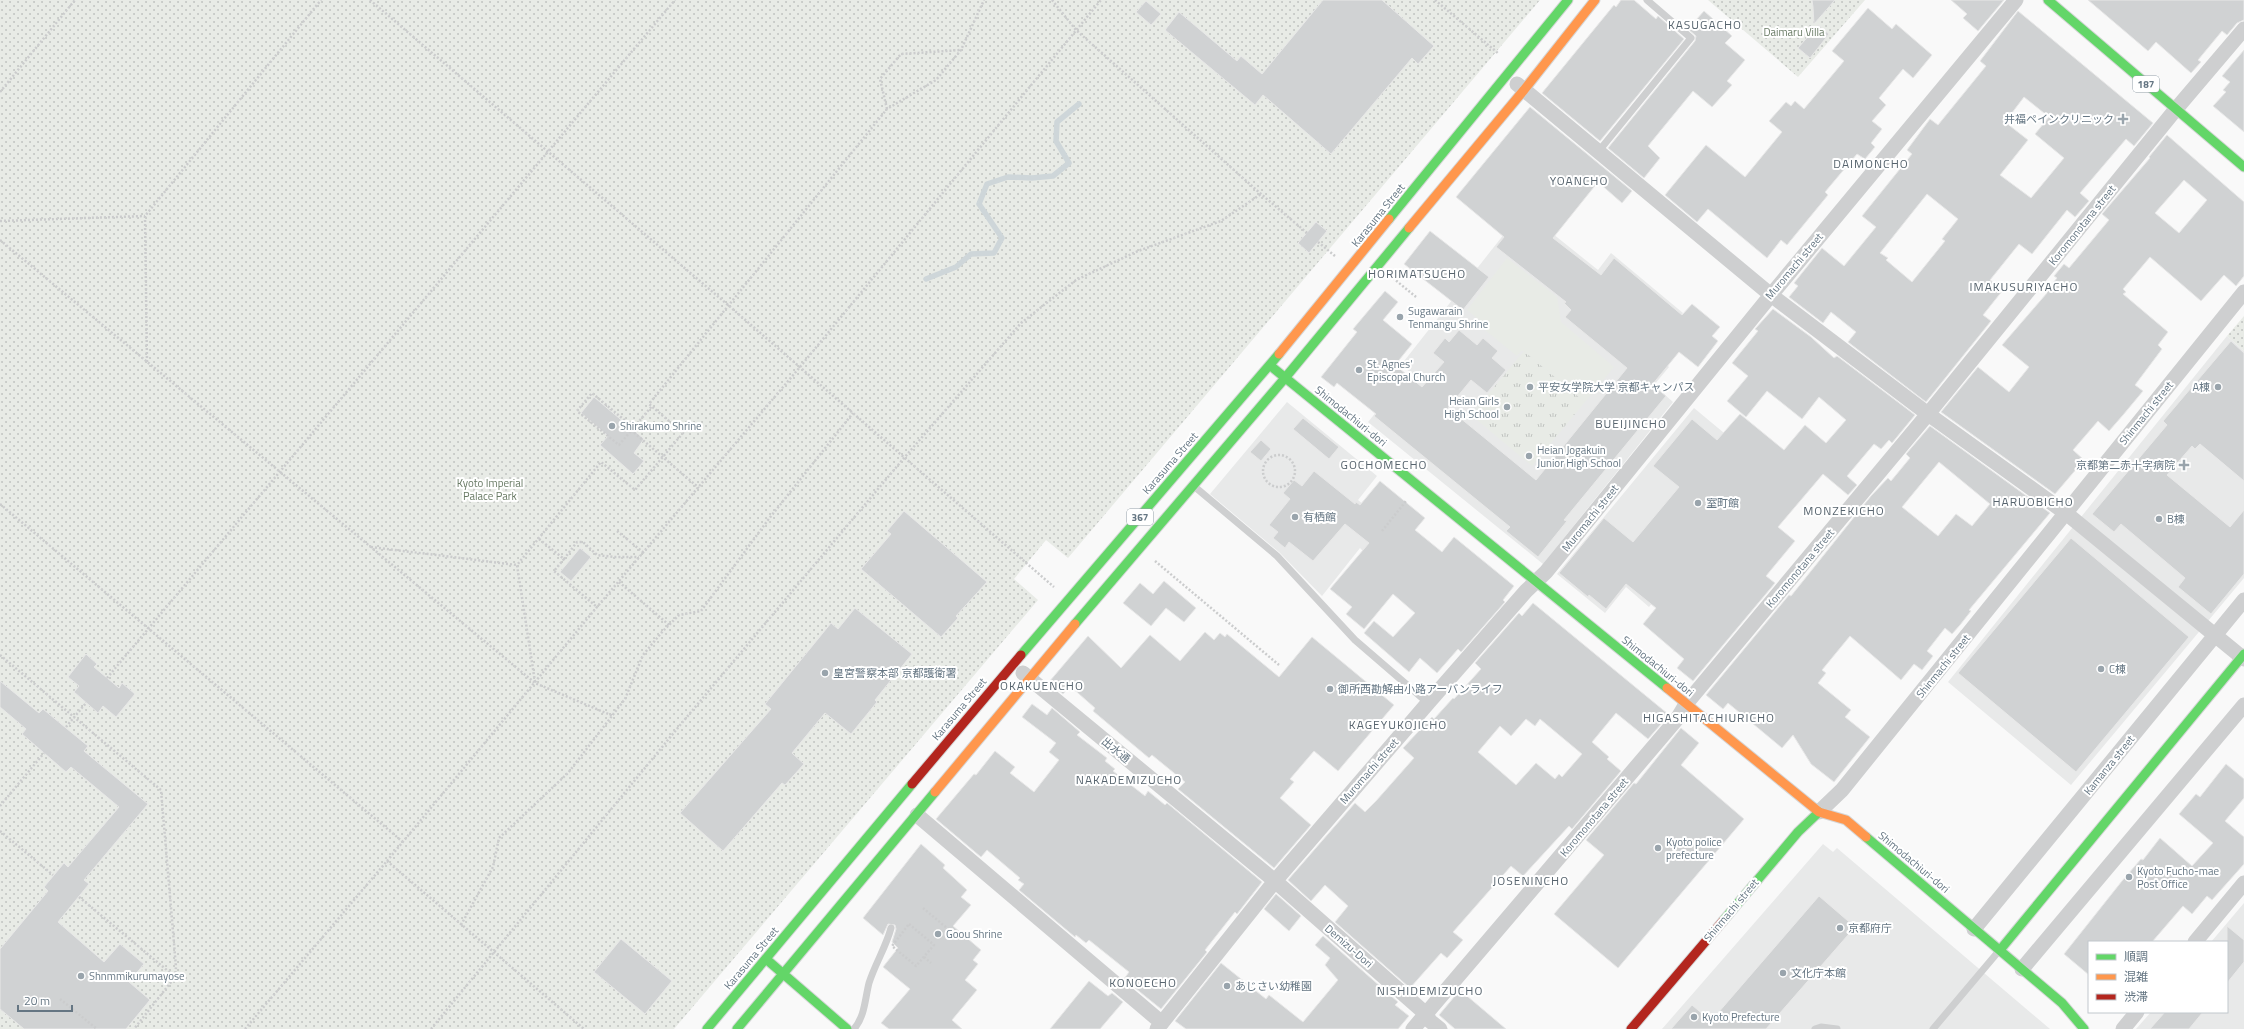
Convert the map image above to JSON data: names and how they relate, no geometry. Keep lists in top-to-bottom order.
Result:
{
  "streets": {
    "main road": [
      "187",
      "Karasuma Street",
      "Shinmachi street",
      "Shimodachiuri-dori",
      "367"
    ],
    "street": [
      "Koromonotana street",
      "Muromachi street",
      "出水通",
      "Kamanza street",
      "Demizu-Dori"
    ]
  },
  "crossings": [
    ["187", "Koromonotana street"],
    ["Karasuma Street", "Shimodachiuri-dori"],
    ["Karasuma Street", "出水通"],
    ["Koromonotana street", "Shimodachiuri-dori"],
    ["Koromonotana street", "Demizu-Dori"],
    ["Muromachi street", "Shimodachiuri-dori"],
    ["Muromachi street", "出水通"],
    ["Muromachi street", "Demizu-Dori"],
    ["Shinmachi street", "Shimodachiuri-dori"],
    ["Shimodachiuri-dori", "367"],
    ["Shimodachiuri-dori", "Kamanza street"],
    ["367", "出水通"],
    ["出水通", "Demizu-Dori"]
  ],
  "districts": [
    "KASUGACHO",
    "DAIMONCHO",
    "YOANCHO",
    "HORIMATSUCHO",
    "IMAKUSURIYACHO",
    "BUEIJINCHO",
    "GOCHOMECHO",
    "HARUOBICHO",
    "MONZEKICHO",
    "OKAKUENCHO",
    "HIGASHITACHIURICHO",
    "KAGEYUKOJICHO",
    "NAKADEMIZUCHO",
    "JOSENINCHO",
    "KONOECHO",
    "NISHIDEMIZUCHO"
  ],
  "parks": ["Daimaru Villa", "Kyoto Imperial Palace Park"],
  "places": {
    "health": ["井福ペインクリニック", "京都第二赤十字病院"],
    "other": [
      "Sugawarain Tenmangu Shrine",
      "St. Agnes' Episcopal Church",
      "平安女学院大学 京都キャンパス",
      "A棟",
      "Heian Girls High School",
      "Shirakumo Shrine",
      "Heian Jogakuin Junior High School",
      "室町館",
      "有栖館",
      "B棟",
      "C棟",
      "皇宮警察本部 京都護衛署",
      "御所西勘解由小路アーバンライフ",
      "Kyoto police prefecture",
      "Kyoto Fucho-mae Post Office",
      "京都府庁",
      "Goou Shrine",
      "文化庁本館",
      "Shnmmikurumayose",
      "あじさい幼稚園",
      "Kyoto Prefecture"
    ]
  },
  "legend": ["順調", "混雑", "渋滞"],
  "scale_bar": "20 m"
}
